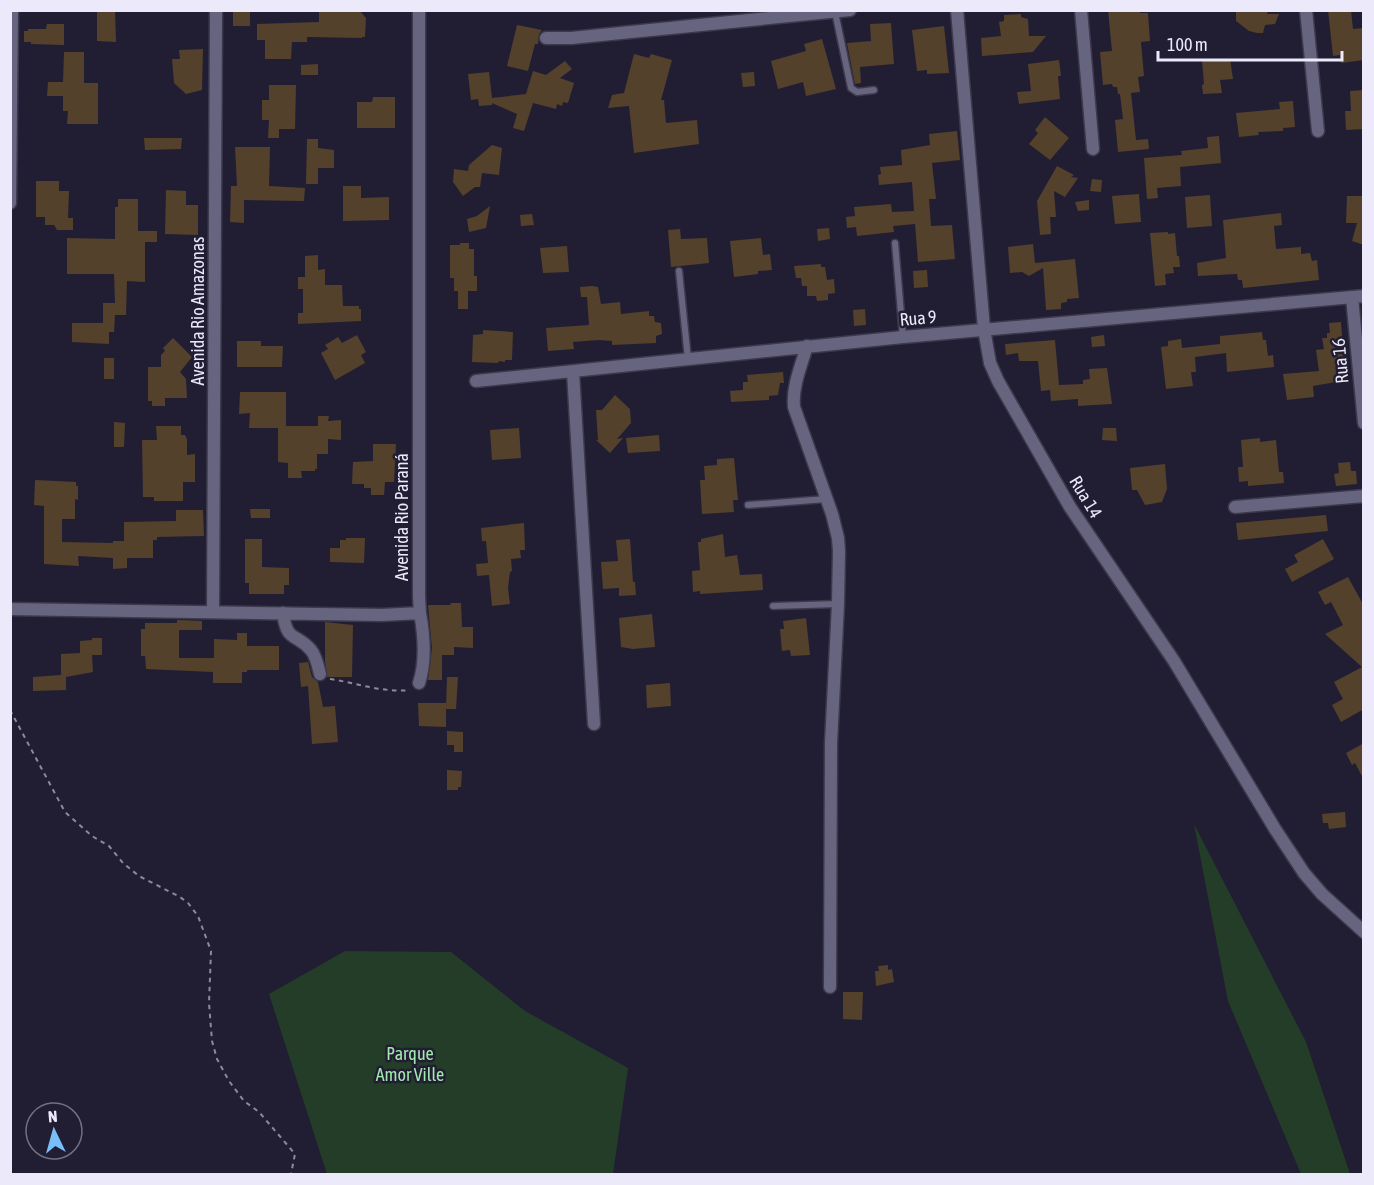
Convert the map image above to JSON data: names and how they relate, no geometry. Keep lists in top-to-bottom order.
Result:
{
  "streets": {
    "street": [
      "Avenida Rio Amazonas",
      "Rua 9",
      "Rua 16",
      "Rua 14",
      "Avenida Rio Paraná"
    ]
  },
  "crossings": [
    ["Rua 9", "Rua 16"],
    ["Rua 9", "Rua 14"]
  ],
  "parks": ["Parque Amor Ville"],
  "scale_bar": "100 m",
  "north": "top"
}
